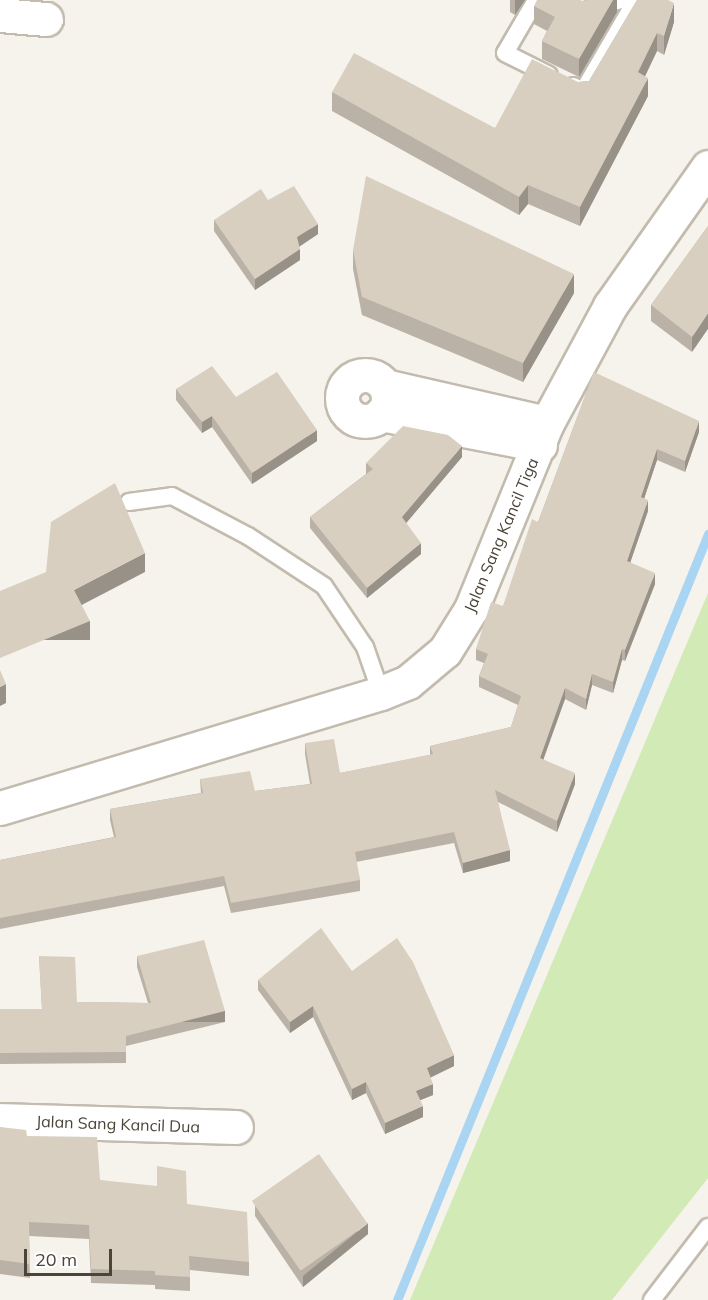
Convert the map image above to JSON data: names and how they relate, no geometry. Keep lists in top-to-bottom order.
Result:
{
  "streets": {
    "street": ["Jalan Sang Kancil Tiga", "Jalan Sang Kancil Dua"]
  },
  "scale_bar": "20 m"
}
